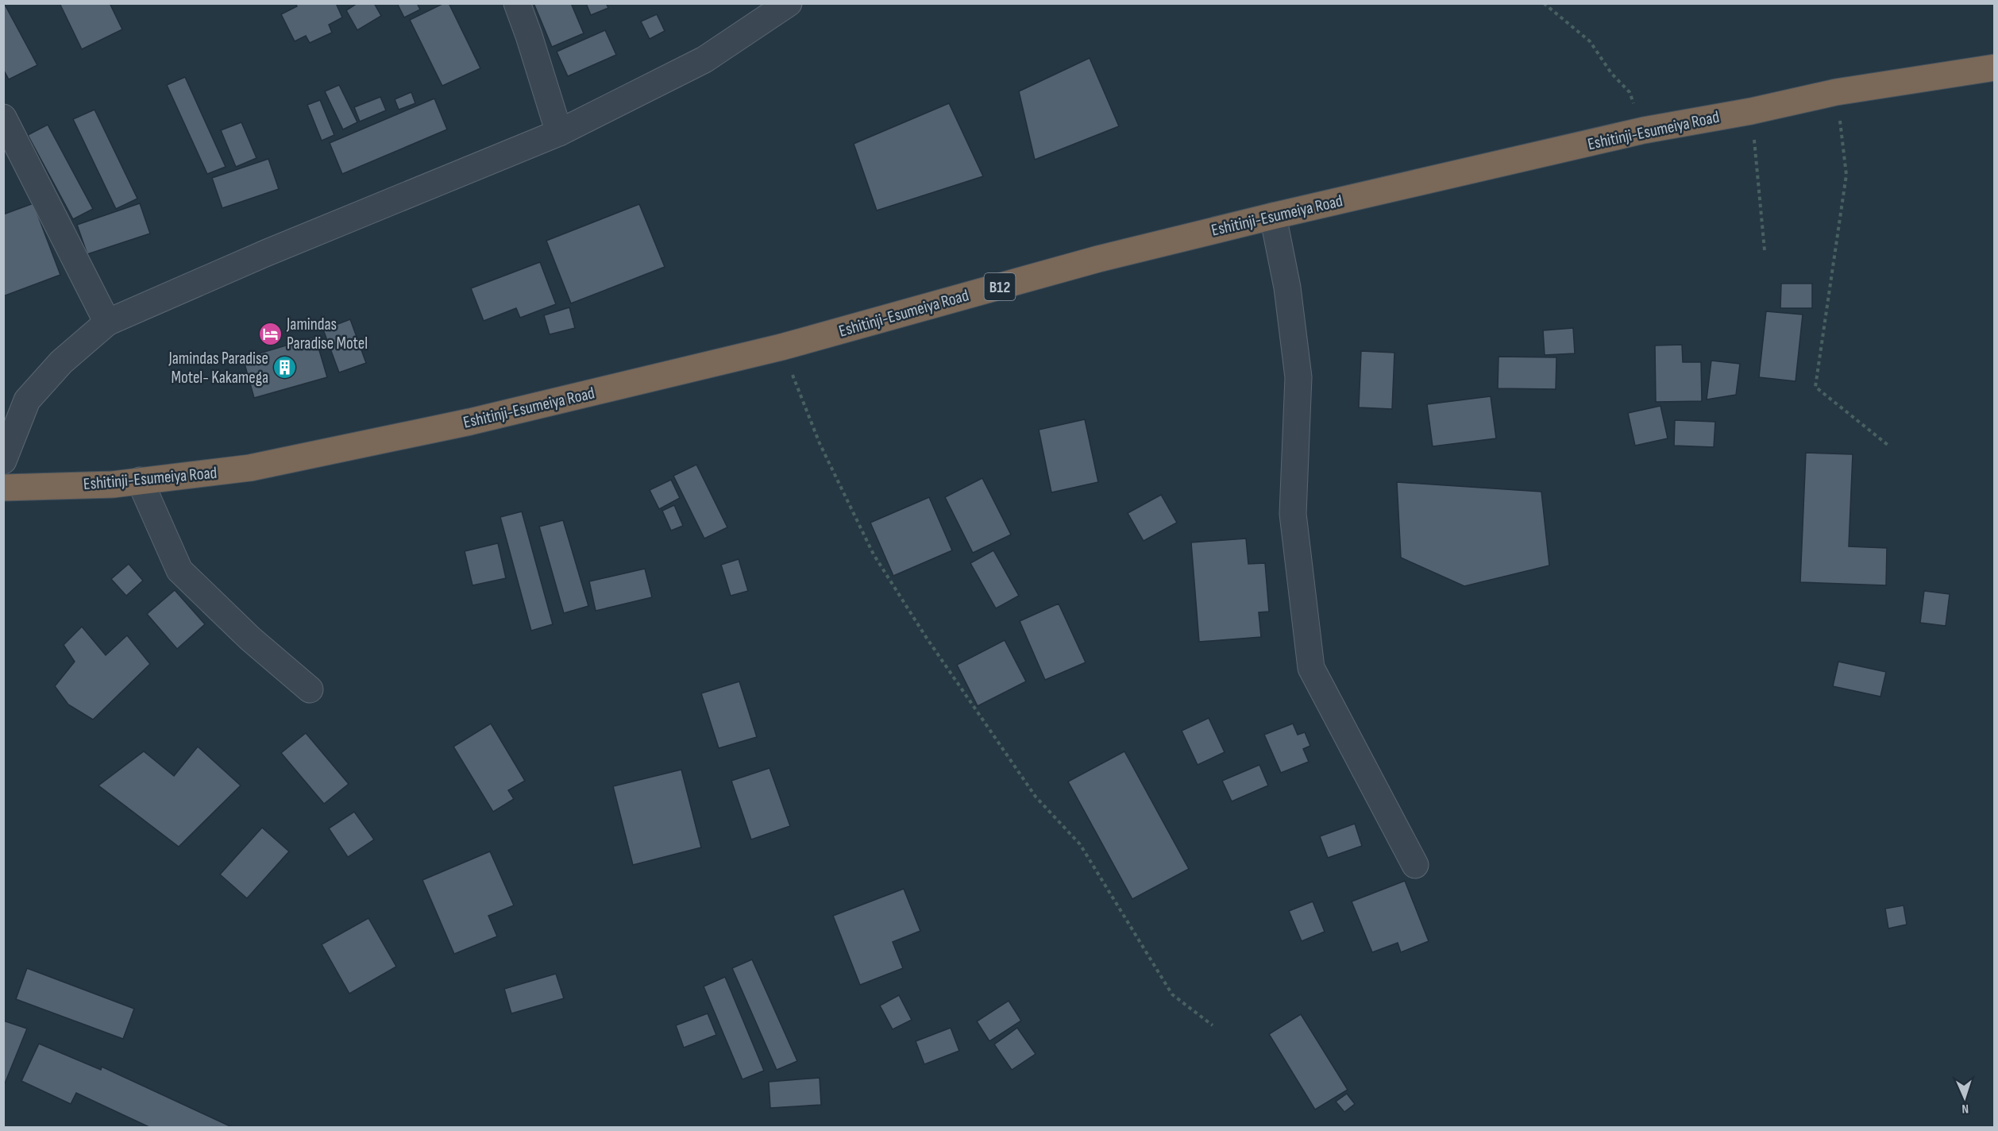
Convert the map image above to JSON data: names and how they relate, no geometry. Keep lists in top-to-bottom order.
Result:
{
  "streets": {
    "highway": ["Eshitinji-Esumeiya Road", "B12"]
  },
  "places": {
    "hotel": ["Jamindas Paradise Motel"],
    "building": ["Jamindas Paradise Motel- Kakamega"]
  },
  "north": "bottom"
}
